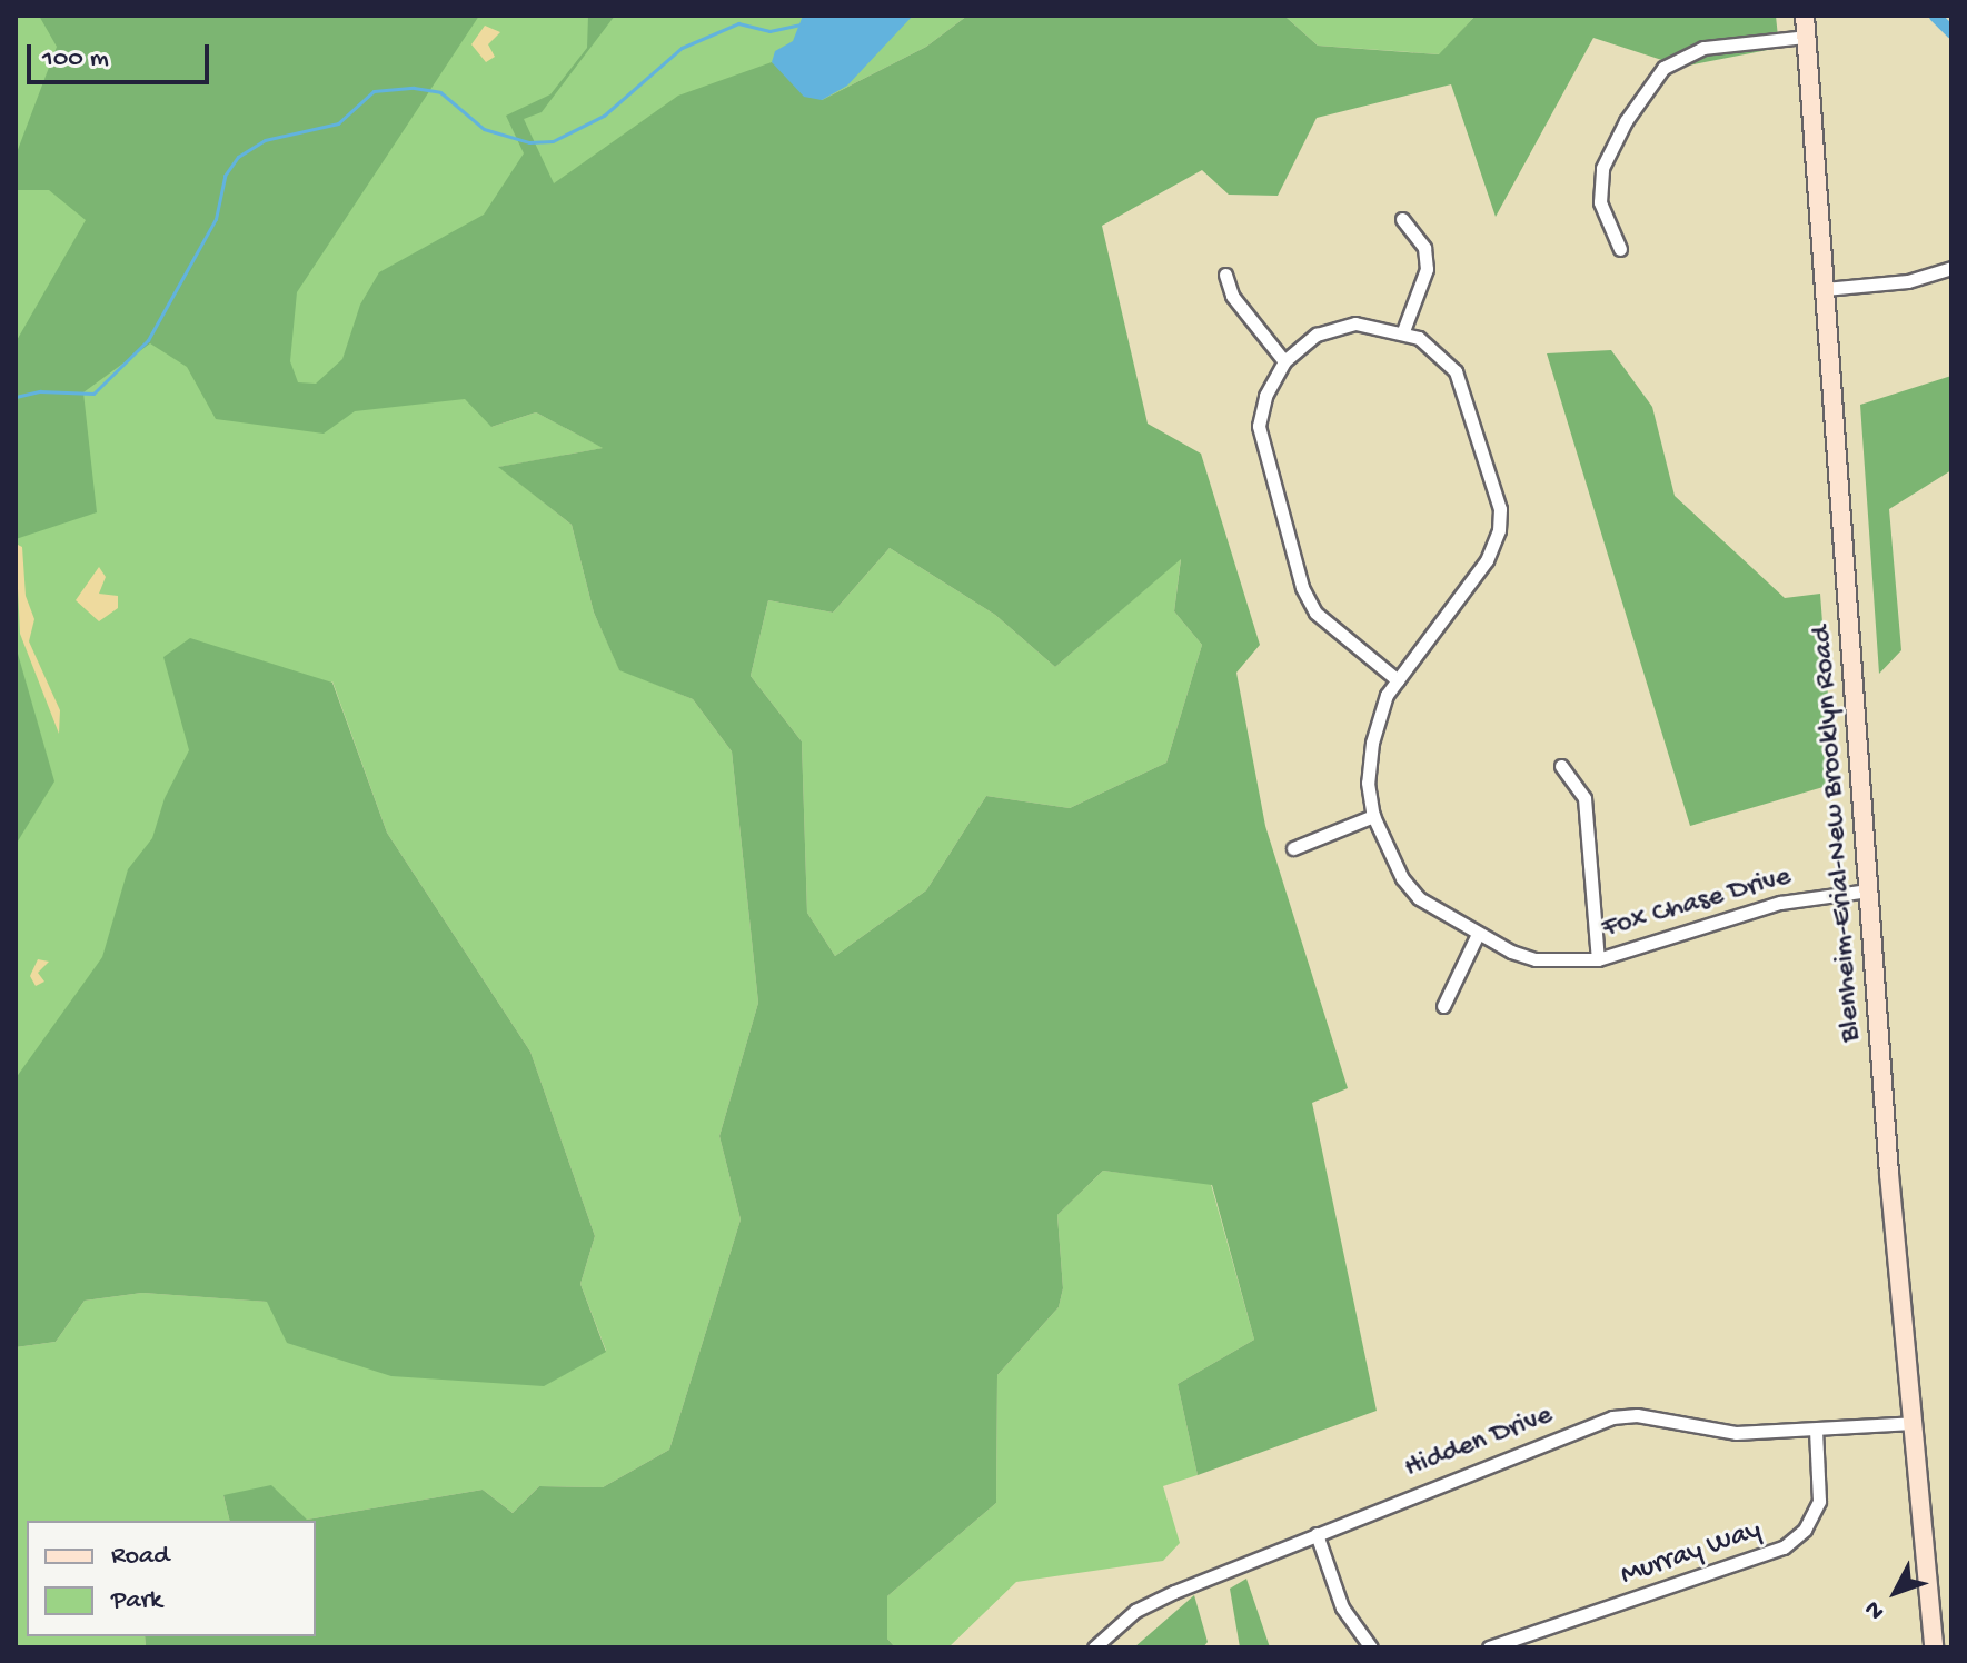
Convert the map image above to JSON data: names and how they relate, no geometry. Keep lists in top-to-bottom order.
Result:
{
  "streets": {
    "main road": ["Blenheim-Erial-New Brooklyn Road"],
    "street": ["Fox Chase Drive", "Hidden Drive", "Murray Way"]
  },
  "crossings": [
    ["Blenheim-Erial-New Brooklyn Road", "Fox Chase Drive"],
    ["Blenheim-Erial-New Brooklyn Road", "Hidden Drive"],
    ["Hidden Drive", "Murray Way"]
  ],
  "legend": ["Road", "Park"],
  "scale_bar": "100 m",
  "north": "bottom left"
}
